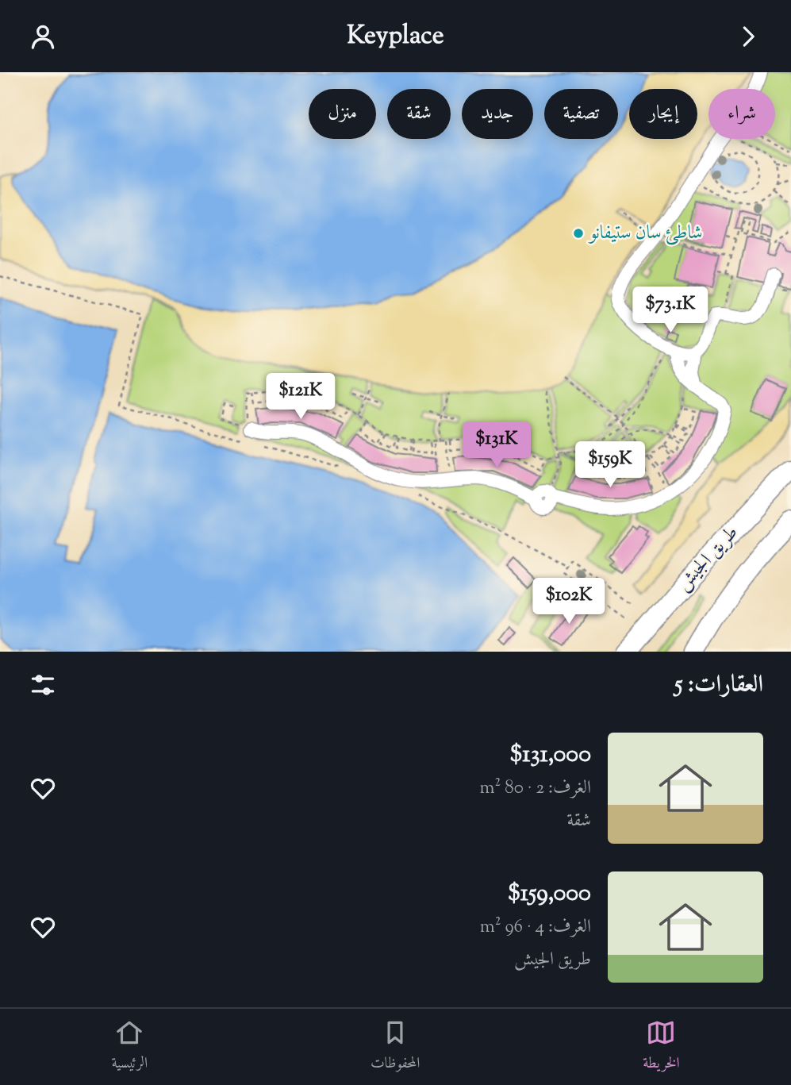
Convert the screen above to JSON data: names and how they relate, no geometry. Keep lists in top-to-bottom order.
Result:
{
  "streets": {
    "highway": ["طريق الجيش"]
  },
  "places": ["شاطئ سان ستيفانو"],
  "page": {
    "header": "Keyplace",
    "chip": [
      "شراء",
      "إيجار",
      "تصفية",
      "جديد",
      "شقة",
      "منزل"
    ],
    "price": [
      "$73.1K",
      "$121K",
      "$131K",
      "$159K",
      "$102K"
    ],
    "heading": "العقارات: 5",
    "list": [
      {
        "name": "$131,000",
        "note": "الغرف: 2 · 80 m² · شقة"
      },
      {
        "name": "$159,000",
        "note": "الغرف: 4 · 96 m² · طريق الجيش"
      }
    ],
    "tabs": ["الخريطة", "المحفوظات", "الرئيسية"]
  }
}
